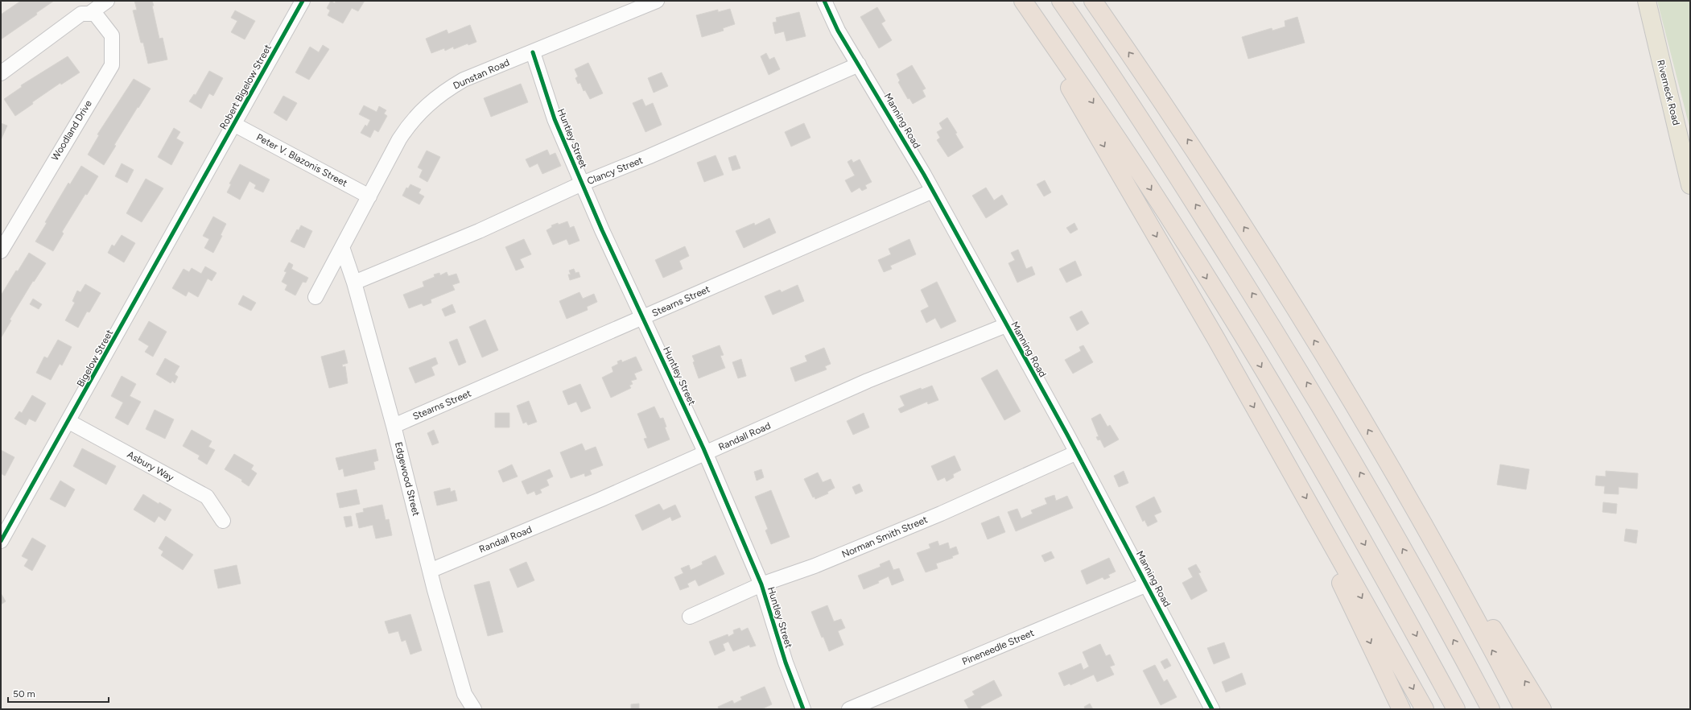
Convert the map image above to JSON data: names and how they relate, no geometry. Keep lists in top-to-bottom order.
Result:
{
  "streets": {
    "main road": ["Riverneck Road"],
    "street": [
      "Dunstan Road",
      "Robert Bigelow Street",
      "Manning Road",
      "Woodland Drive",
      "Huntley Street",
      "Peter V. Blazonis Street",
      "Clancy Street",
      "Stearns Street",
      "Bigelow Street",
      "Randall Road",
      "Asbury Way",
      "Edgewood Street",
      "Norman Smith Street",
      "Pineneedle Street"
    ]
  },
  "crossings": [
    ["Dunstan Road", "Huntley Street"],
    ["Dunstan Road", "Peter V. Blazonis Street"],
    ["Dunstan Road", "Edgewood Street"],
    ["Robert Bigelow Street", "Peter V. Blazonis Street"],
    ["Robert Bigelow Street", "Bigelow Street"],
    ["Manning Road", "Clancy Street"],
    ["Manning Road", "Stearns Street"],
    ["Manning Road", "Randall Road"],
    ["Manning Road", "Norman Smith Street"],
    ["Manning Road", "Pineneedle Street"],
    ["Huntley Street", "Clancy Street"],
    ["Huntley Street", "Stearns Street"],
    ["Huntley Street", "Randall Road"],
    ["Huntley Street", "Norman Smith Street"],
    ["Clancy Street", "Edgewood Street"],
    ["Stearns Street", "Edgewood Street"],
    ["Bigelow Street", "Asbury Way"],
    ["Randall Road", "Edgewood Street"]
  ],
  "scale_bar": "50 m"
}
